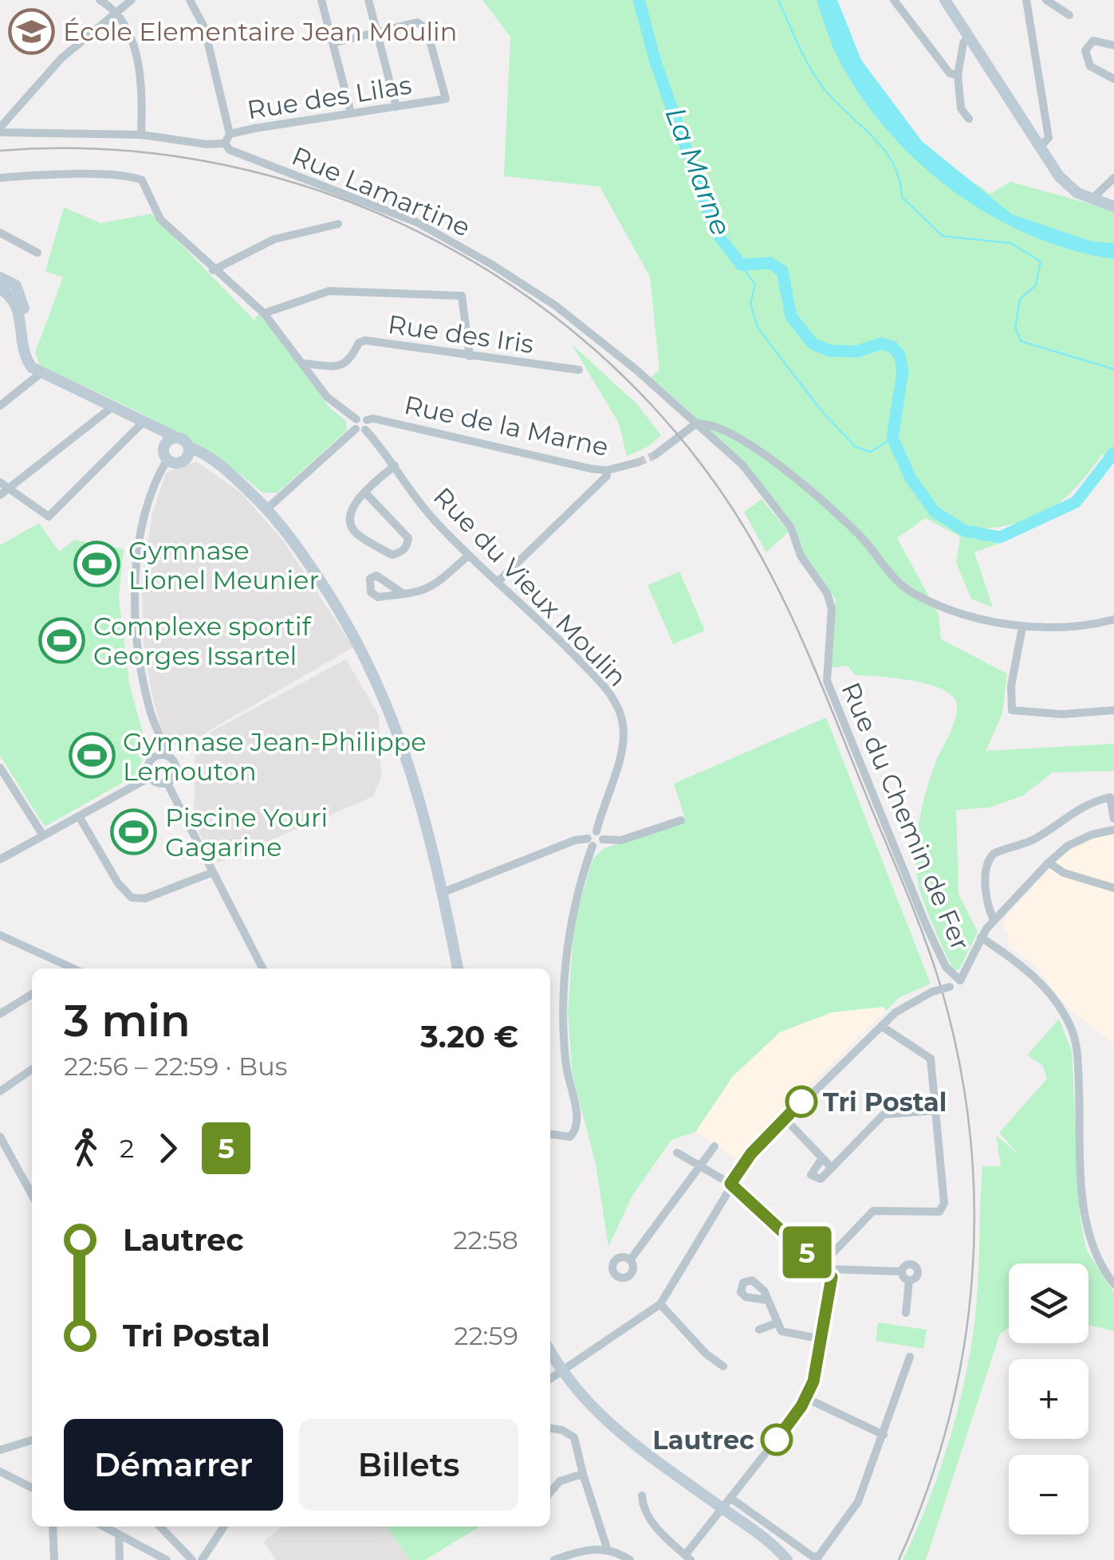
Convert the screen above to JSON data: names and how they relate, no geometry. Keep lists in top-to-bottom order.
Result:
{
  "streets": {
    "street": [
      "Rue des Lilas",
      "Rue Lamartine",
      "Rue des Iris",
      "Rue de la Marne",
      "Rue du Vieux Moulin",
      "Rue du Chemin de Fer"
    ]
  },
  "crossings": [
    ["Rue des Lilas", "Rue Lamartine"],
    ["Rue Lamartine", "Rue du Chemin de Fer"],
    ["Rue des Iris", "Rue du Vieux Moulin"],
    ["Rue de la Marne", "Rue du Vieux Moulin"]
  ],
  "water": ["La Marne"],
  "places": {
    "school or university": ["École Elementaire Jean Moulin"],
    "sports": [
      "Gymnase Lionel Meunier",
      "Complexe sportif Georges Issartel",
      "Gymnase Jean-Philippe Lemouton",
      "Piscine Youri Gagarine"
    ],
    "other": ["Tri Postal", "Lautrec"]
  },
  "lines": ["bus line 5"],
  "page": {
    "on_map": "5",
    "heading": ["3 min", "22:56 – 22:59 · Bus", "3.20 €"],
    "legs": ["2", "5"],
    "list": [
      {
        "name": "Lautrec",
        "value": "22:58"
      },
      {
        "name": "Tri Postal",
        "value": "22:59"
      }
    ],
    "map_buttons": ["+", "−"],
    "buttons": ["Démarrer", "Billets"]
  }
}
